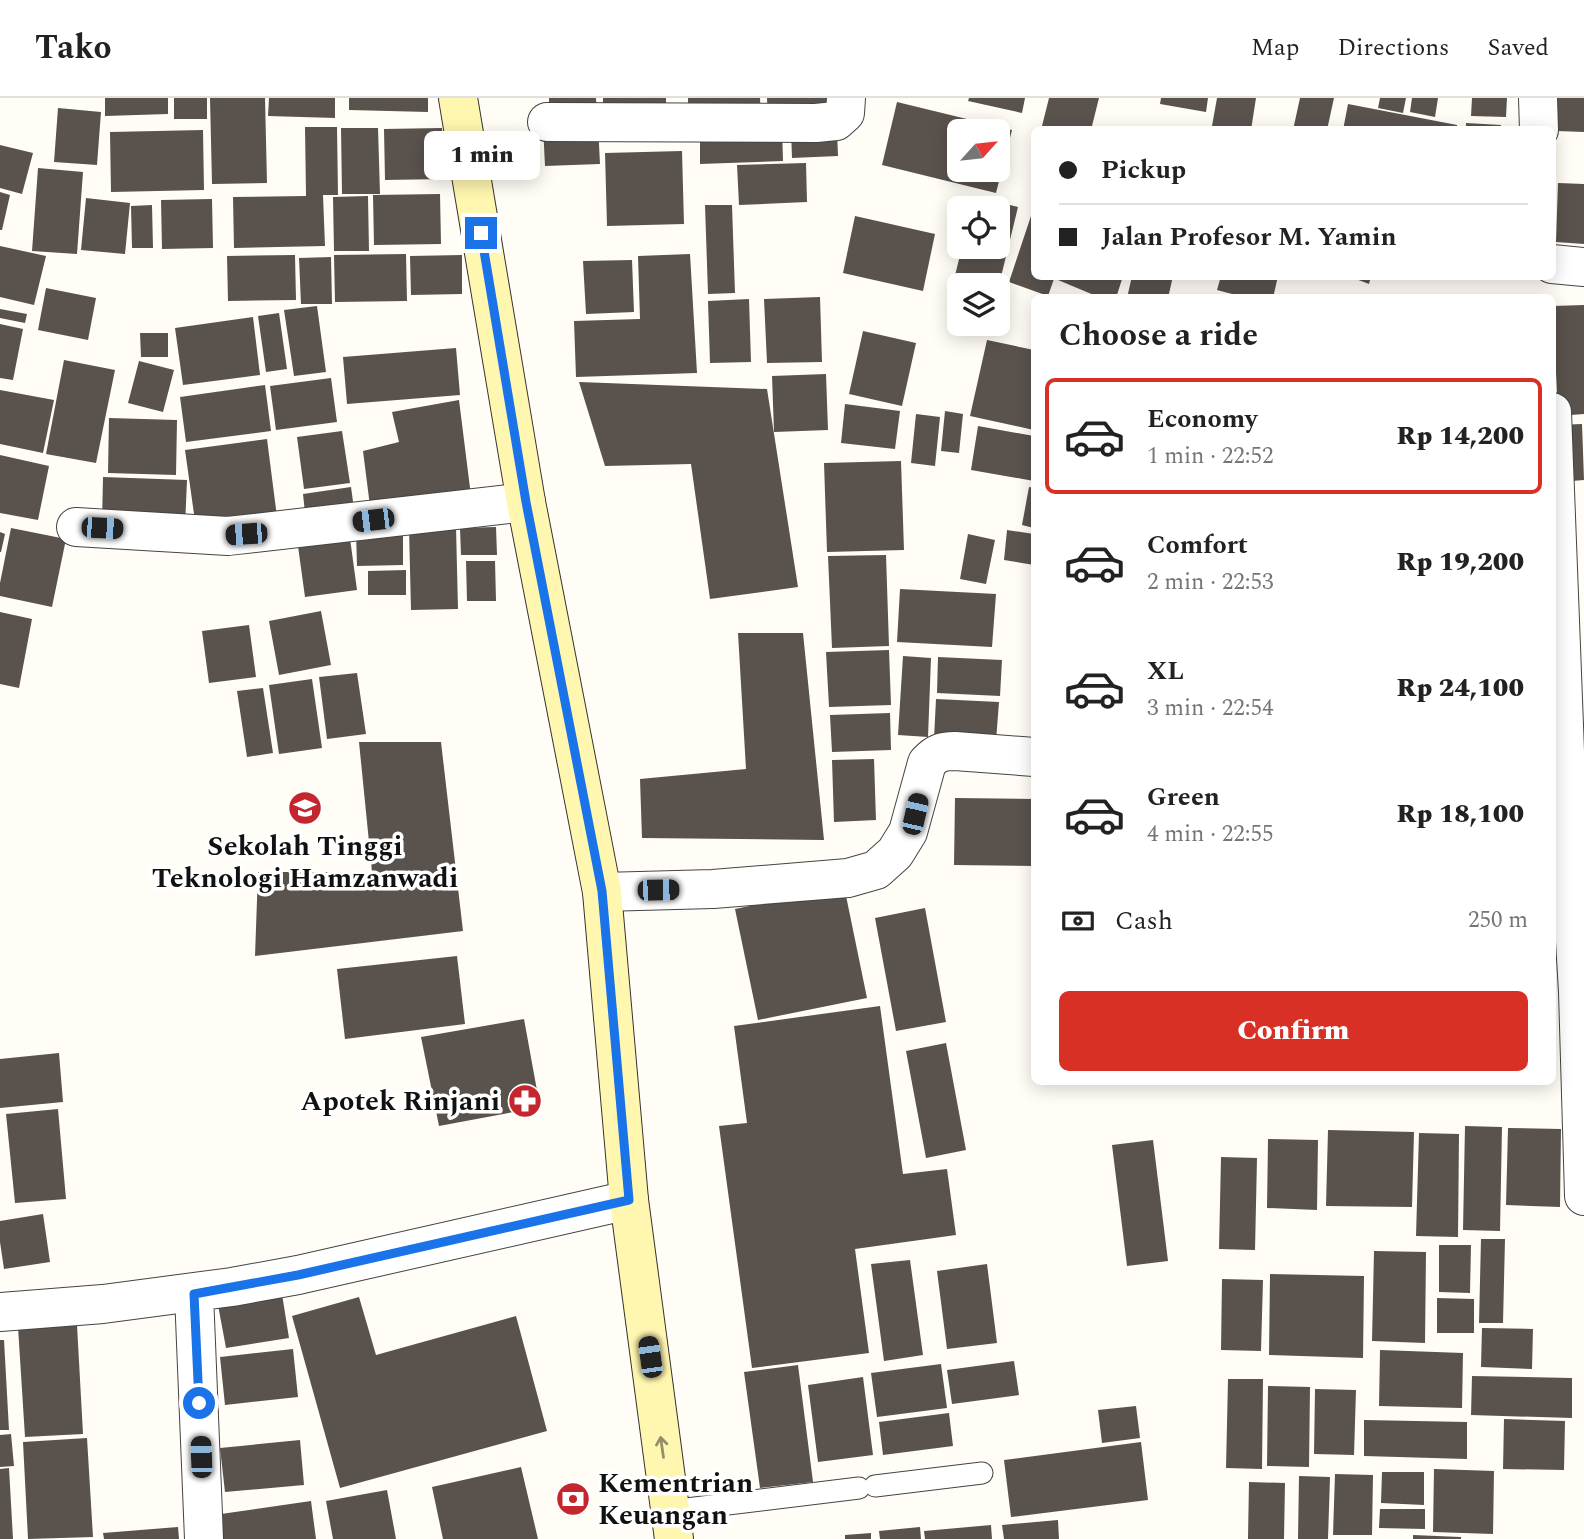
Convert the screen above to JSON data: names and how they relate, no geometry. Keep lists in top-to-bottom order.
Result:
{
  "places": {
    "school or university": ["Sekolah Tinggi Teknologi Hamzanwadi"],
    "pharmacy": ["Apotek Rinjani"],
    "bank": ["Kementrian Keuangan"]
  },
  "north": "top right",
  "page": {
    "header": "Tako",
    "nav": ["Map", "Directions", "Saved"],
    "banner": ["Pickup", "Jalan Profesor M. Yamin"],
    "bubble": "1 min",
    "heading": "Choose a ride",
    "list": [
      {
        "name": "Economy",
        "note": "1 min · 22:52",
        "value": "Rp 14,200"
      },
      {
        "name": "Comfort",
        "note": "2 min · 22:53",
        "value": "Rp 19,200"
      },
      {
        "name": "XL",
        "note": "3 min · 22:54",
        "value": "Rp 24,100"
      },
      {
        "name": "Green",
        "note": "4 min · 22:55",
        "value": "Rp 18,100"
      }
    ],
    "pay": ["Cash", "250 m"],
    "buttons": "Confirm"
  }
}
